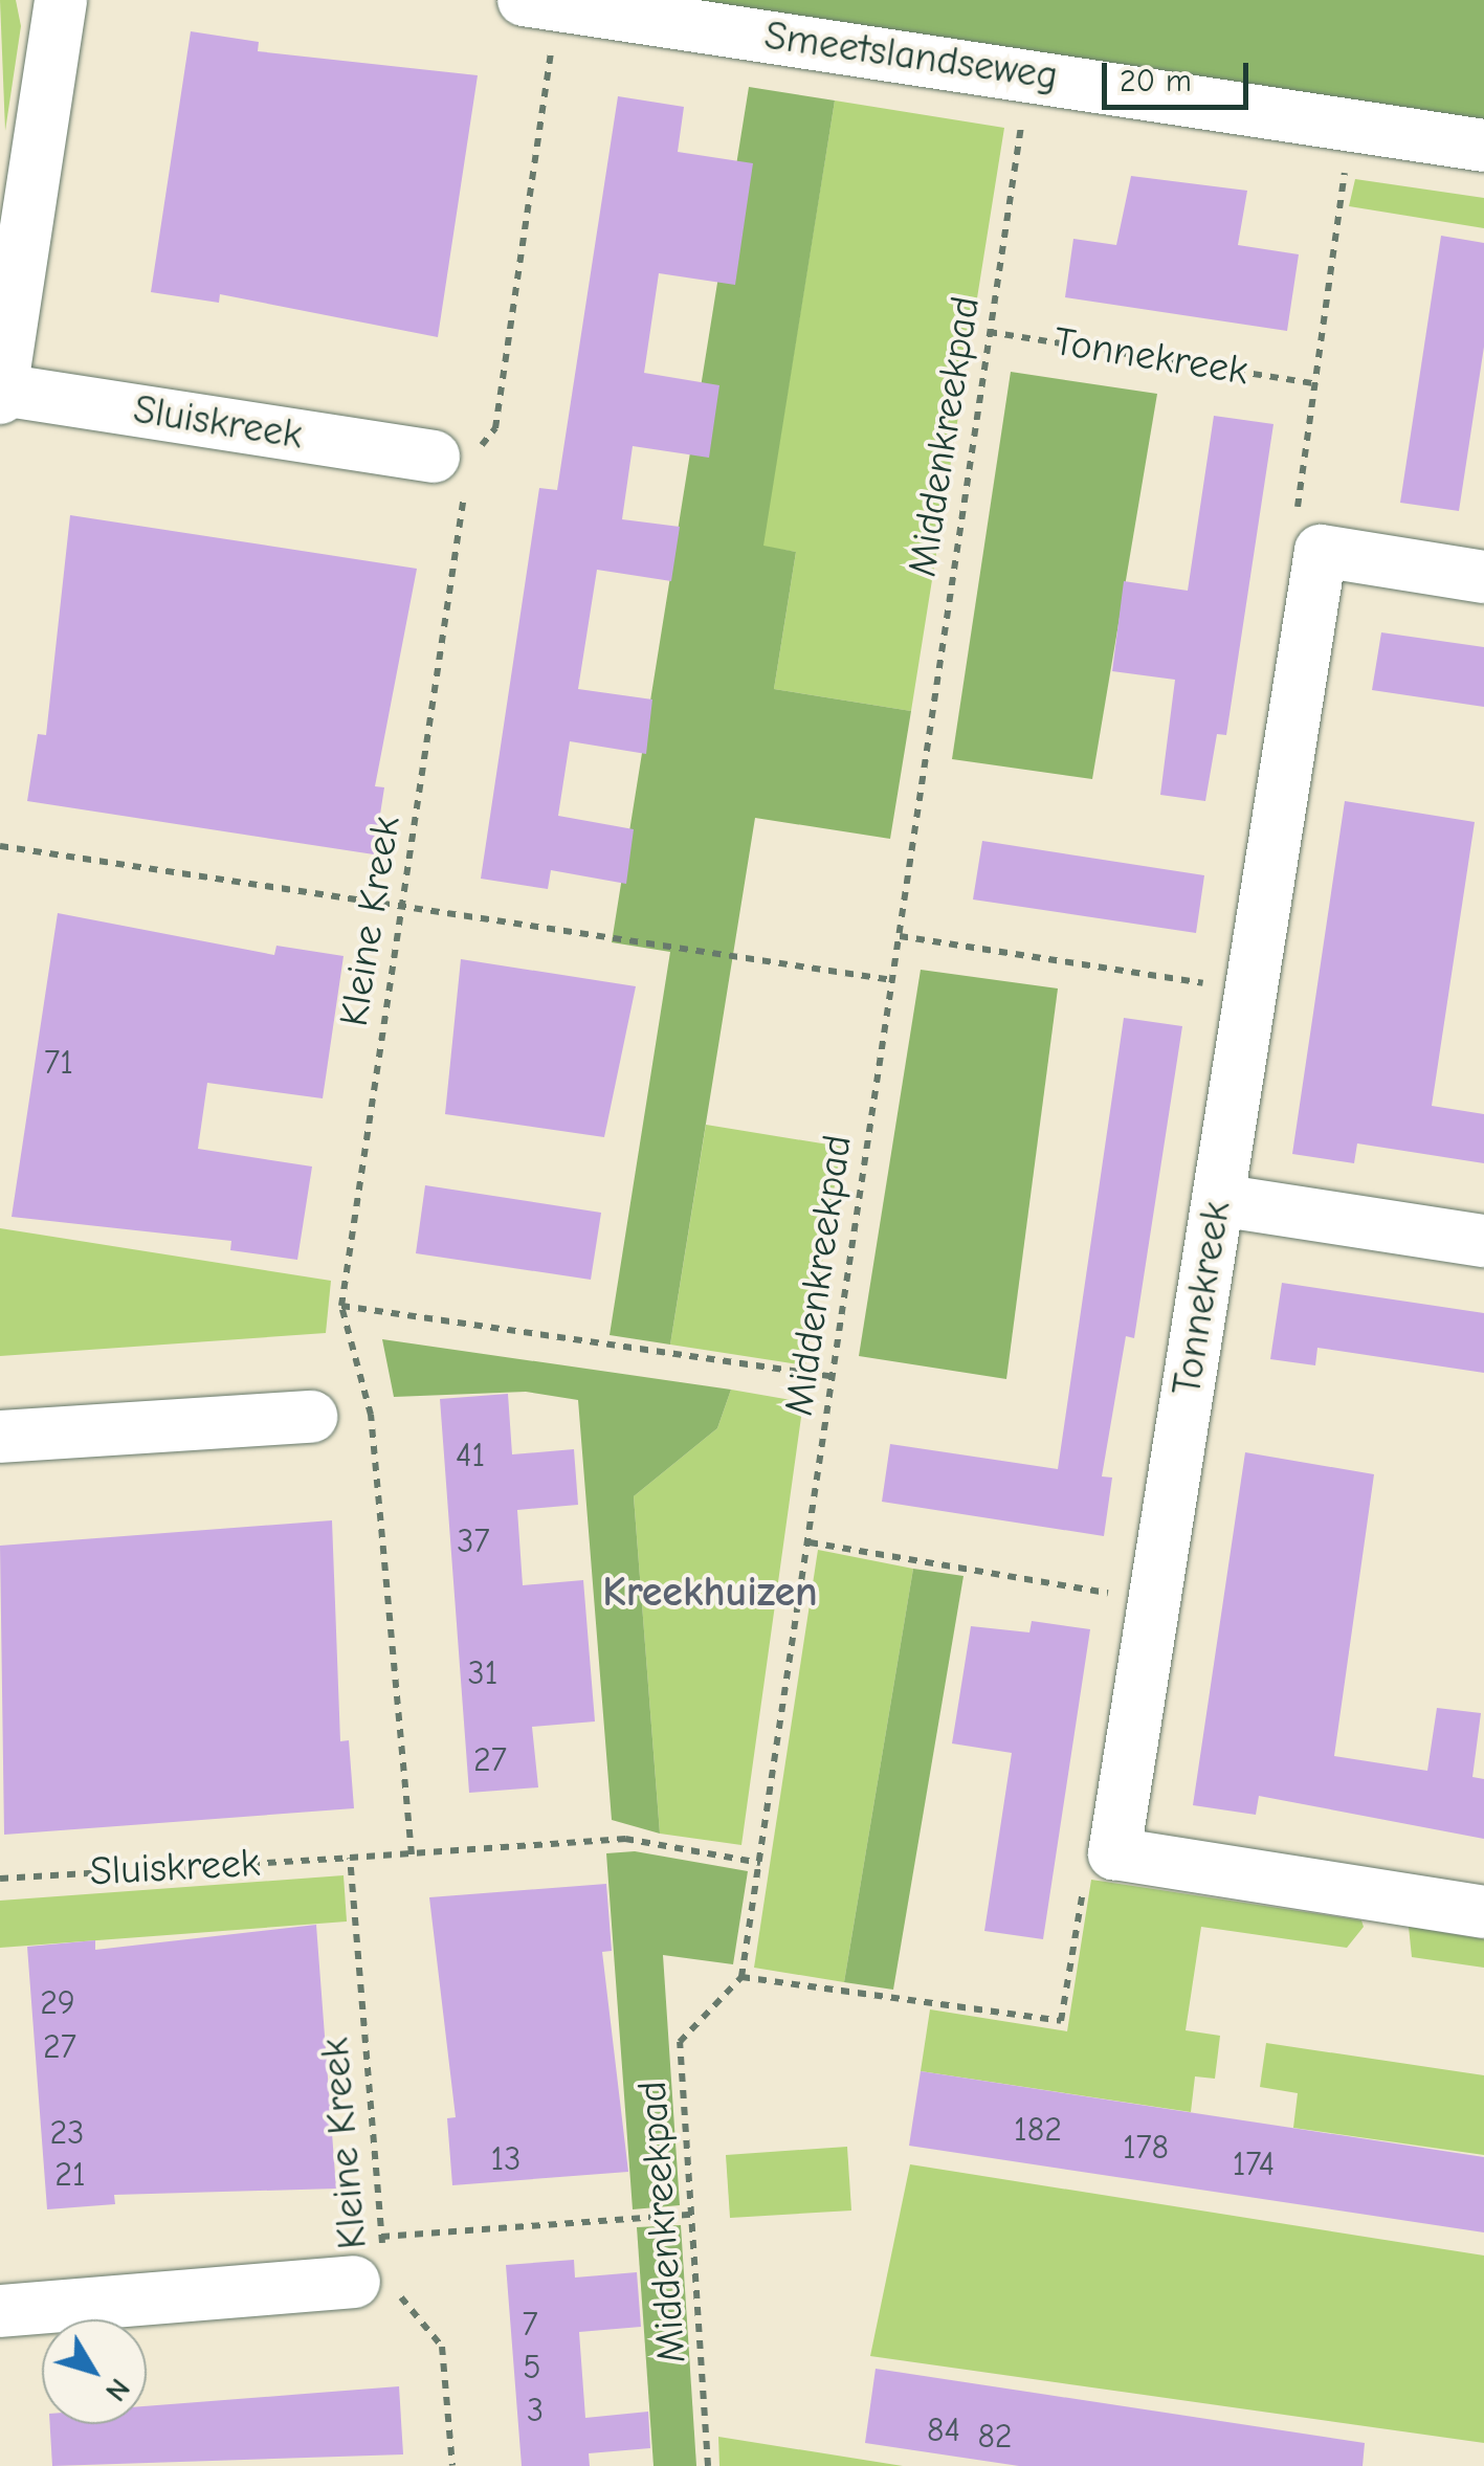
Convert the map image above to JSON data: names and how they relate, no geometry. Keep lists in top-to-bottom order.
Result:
{
  "streets": {
    "street": ["Smeetslandseweg", "Tonnekreek", "Sluiskreek"],
    "path": ["Middenkreekpad", "Kleine Kreek"]
  },
  "crossings": [
    ["Smeetslandseweg", "Middenkreekpad"],
    ["Smeetslandseweg", "Kleine Kreek"],
    ["Tonnekreek", "Middenkreekpad"],
    ["Sluiskreek", "Kleine Kreek"]
  ],
  "districts": ["Kreekhuizen"],
  "house_numbers": [
    "71",
    "41",
    "37",
    "31",
    "27",
    "29",
    "27",
    "182",
    "23",
    "178",
    "13",
    "174",
    "21",
    "7",
    "5",
    "3",
    "84",
    "82"
  ],
  "scale_bar": "20 m",
  "north": "bottom right"
}
